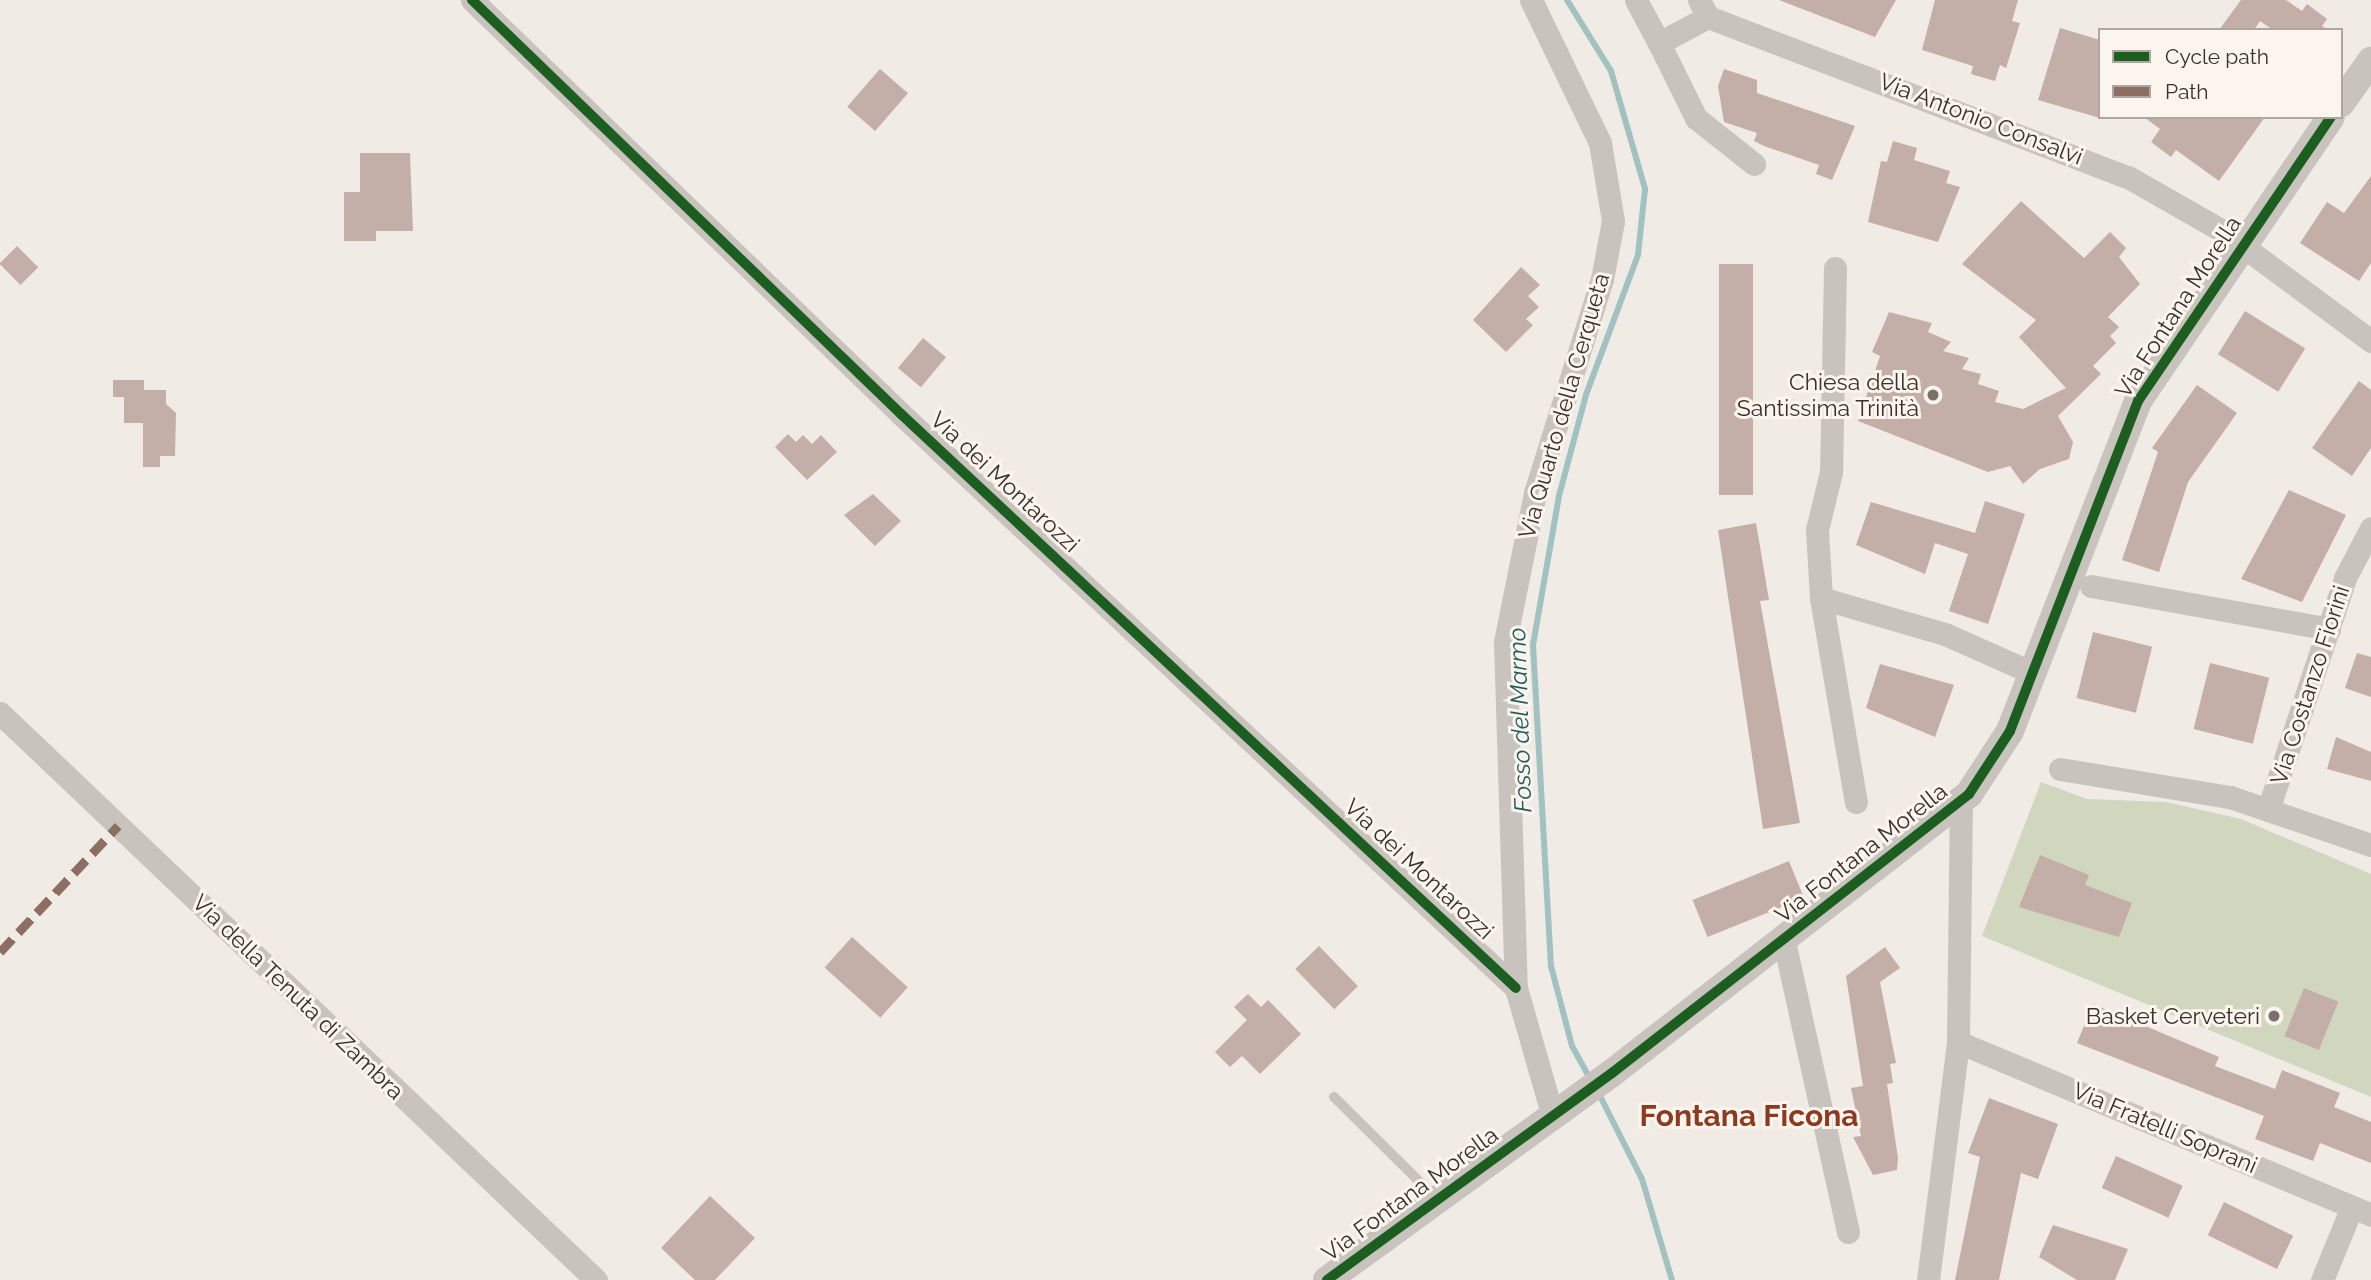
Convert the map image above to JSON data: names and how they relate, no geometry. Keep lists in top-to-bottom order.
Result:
{
  "streets": {
    "street": [
      "Via Antonio Consalvi",
      "Via Fontana Morella",
      "Via Quarto della Cerqueta",
      "Via dei Montarozzi",
      "Via Costanzo Fiorini",
      "Via della Tenuta di Zambra",
      "Via Fratelli Soprani"
    ]
  },
  "crossings": [
    ["Via Antonio Consalvi", "Via Fontana Morella"],
    ["Via Fontana Morella", "Via Quarto della Cerqueta"],
    ["Via Quarto della Cerqueta", "Via dei Montarozzi"]
  ],
  "districts": ["Fontana Ficona"],
  "water": ["Fosso del Marmo"],
  "places": ["Chiesa della Santissima Trinità", "Basket Cerveteri"],
  "legend": ["Cycle path", "Path"]
}
